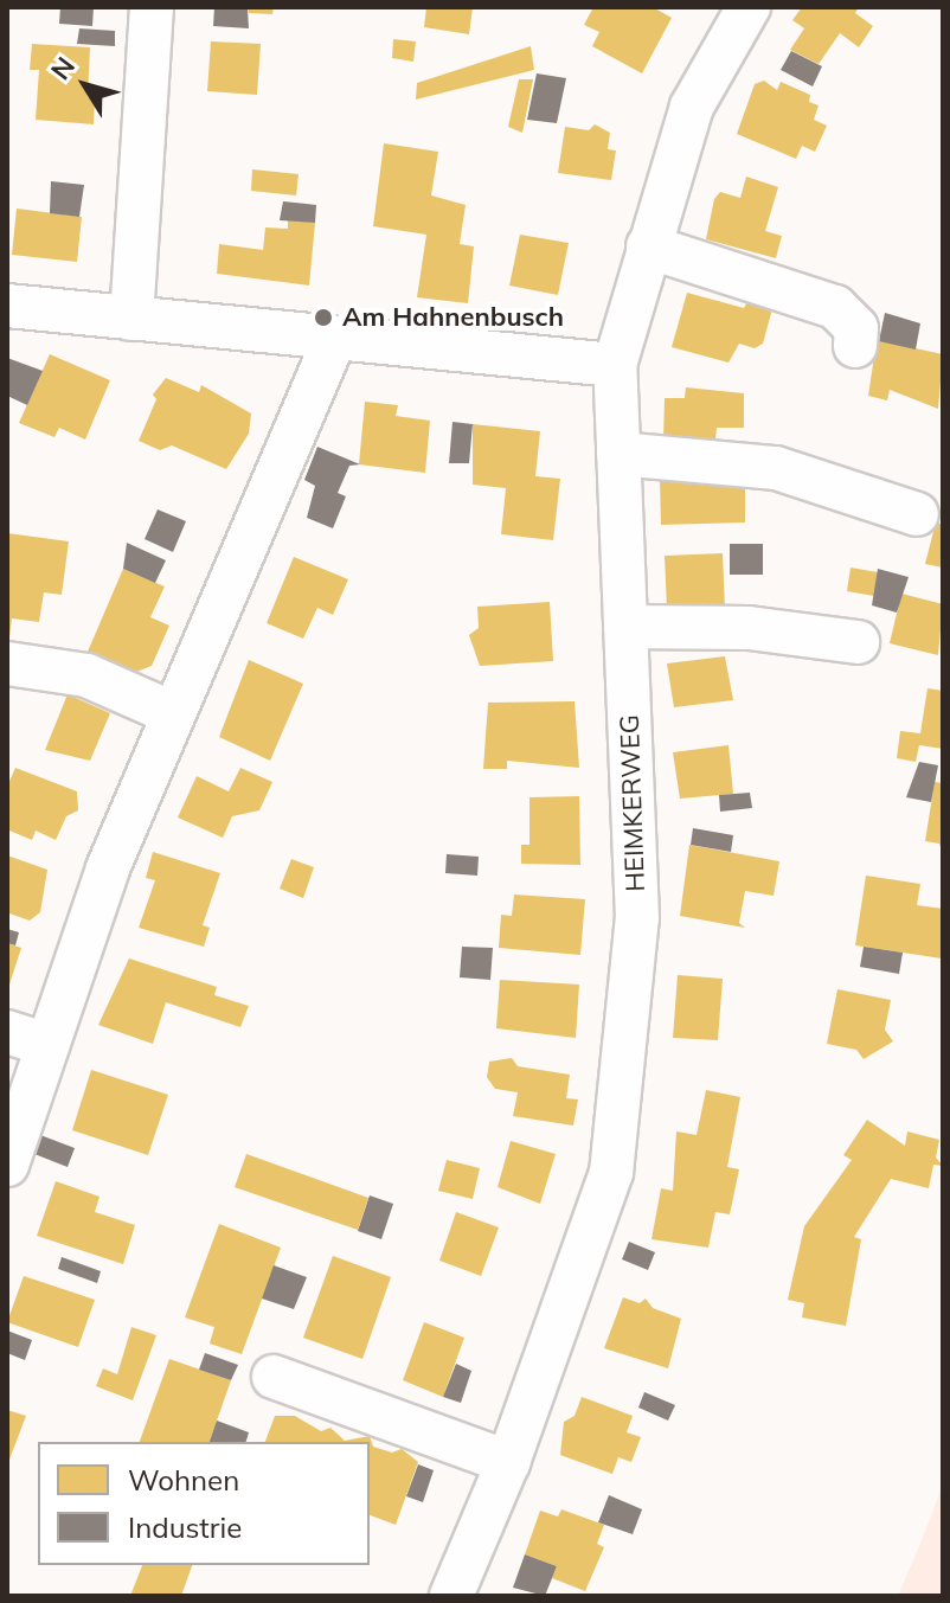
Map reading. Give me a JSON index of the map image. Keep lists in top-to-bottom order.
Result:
{
  "streets": {
    "street": ["HEIMKERWEG"]
  },
  "places": ["Am Hahnenbusch"],
  "legend": ["Wohnen", "Industrie"],
  "north": "top left"
}
